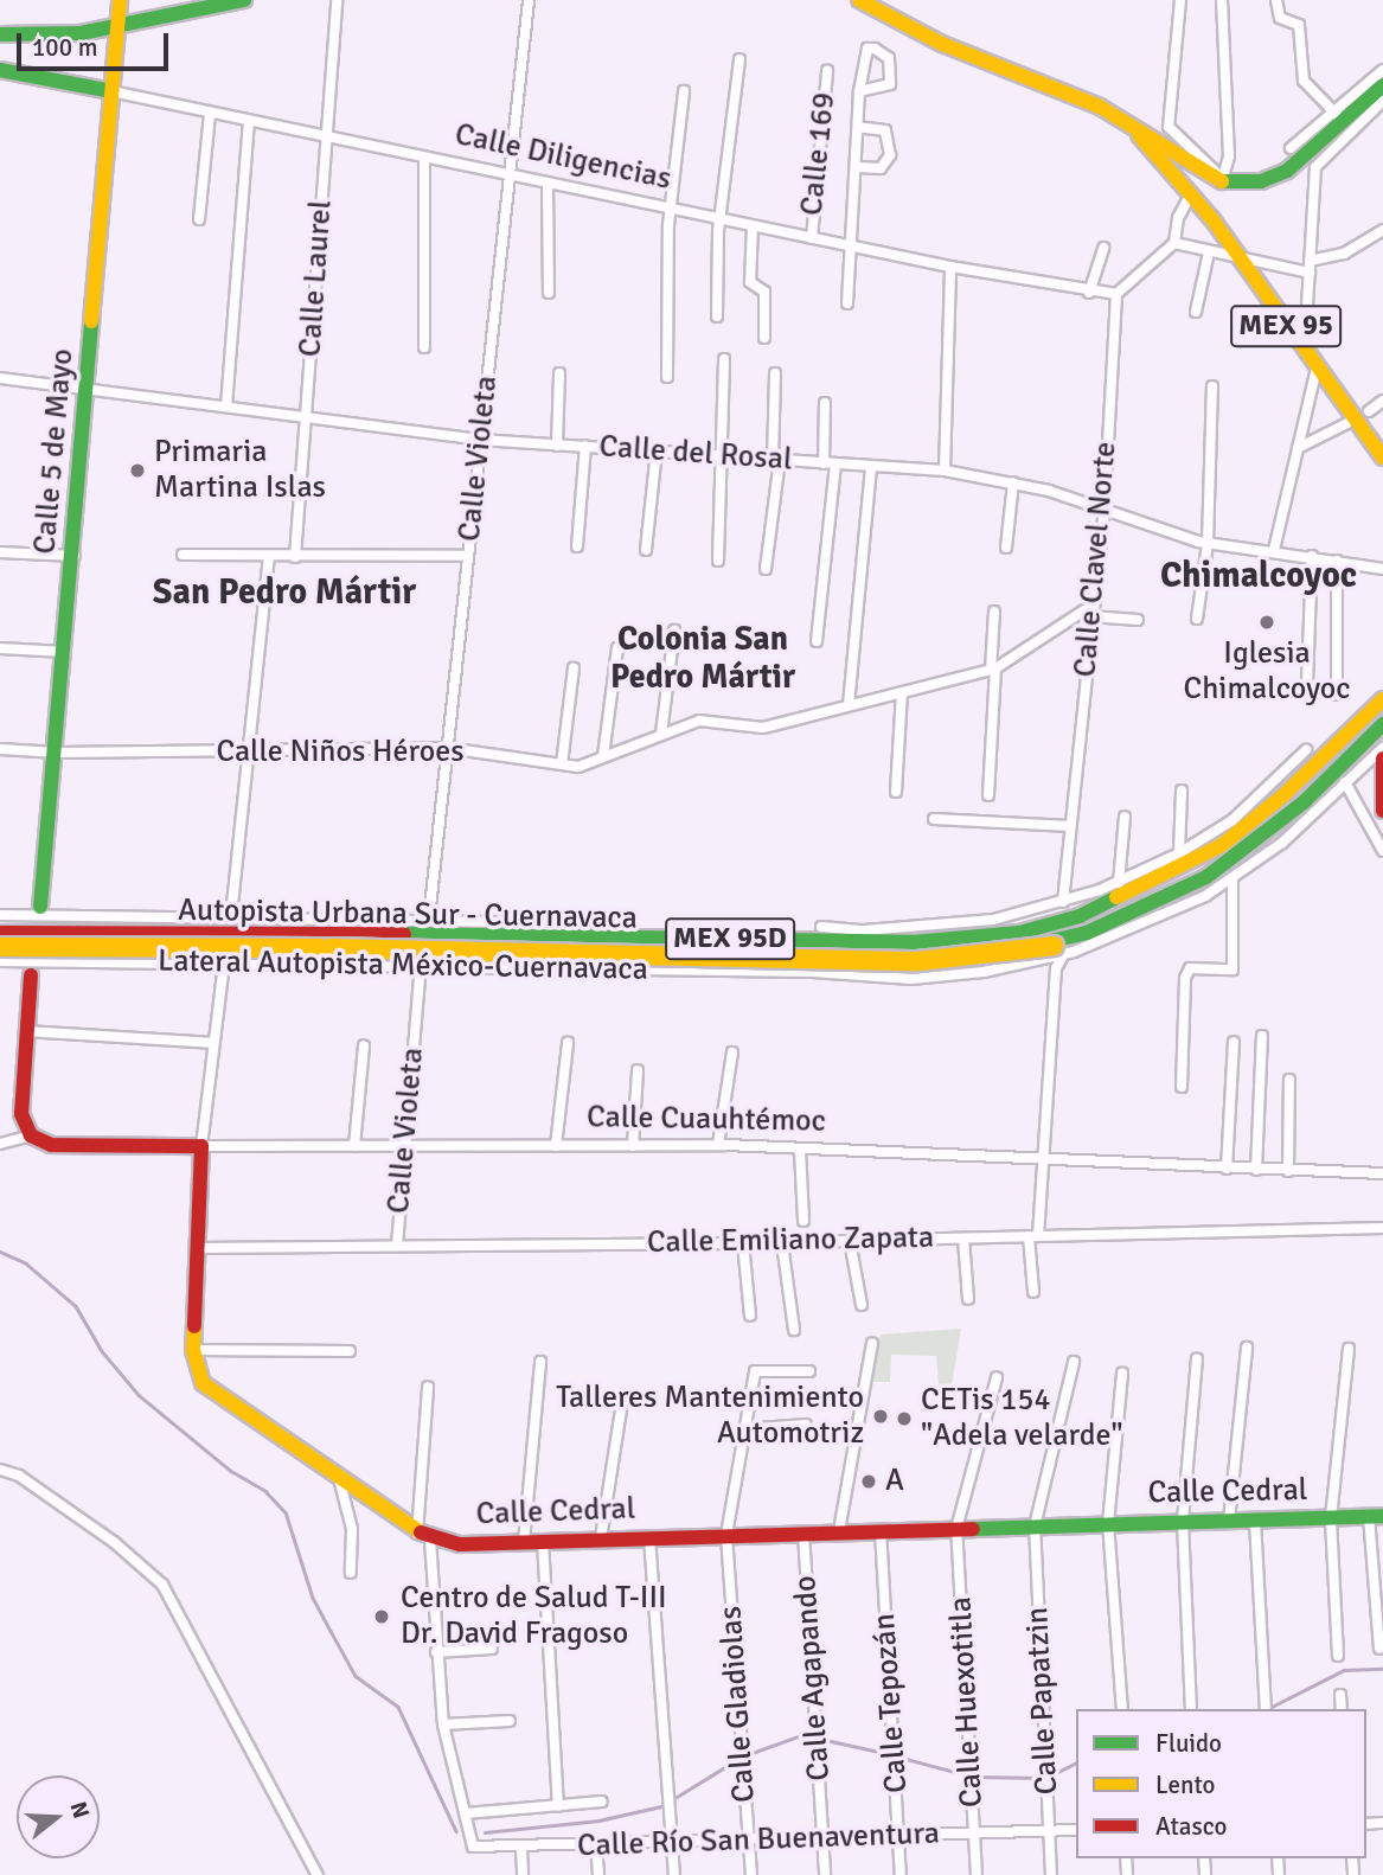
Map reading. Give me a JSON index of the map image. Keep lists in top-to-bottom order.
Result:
{
  "streets": {
    "main road": [
      "Calle Diligencias",
      "MEX 95",
      "Calle 5 de Mayo",
      "Autopista Urbana Sur - Cuernavaca",
      "MEX 95D",
      "Calle Cuauhtémoc",
      "Calle Cedral"
    ],
    "street": [
      "Calle 169",
      "Calle Laurel",
      "Calle del Rosal",
      "Calle Violeta",
      "Calle Clavel Norte",
      "Calle Niños Héroes",
      "Lateral Autopista México-Cuernavaca",
      "Calle Emiliano Zapata",
      "Calle Agapando",
      "Calle Papatzin",
      "Calle Huexotitla",
      "Calle Tepozán",
      "Calle Gladiolas",
      "Calle Río San Buenaventura"
    ]
  },
  "crossings": [
    ["Calle 169", "Calle Diligencias"],
    ["Calle Diligencias", "Calle Laurel"],
    ["Calle Diligencias", "Calle 5 de Mayo"],
    ["Calle Diligencias", "Calle Violeta"],
    ["Calle Diligencias", "Calle Clavel Norte"],
    ["Calle Laurel", "Calle del Rosal"],
    ["Calle 5 de Mayo", "Calle del Rosal"],
    ["Calle 5 de Mayo", "Calle Niños Héroes"],
    ["Calle del Rosal", "Calle Violeta"],
    ["Calle del Rosal", "Calle Clavel Norte"],
    ["Calle Violeta", "Calle Niños Héroes"],
    ["Calle Violeta", "Lateral Autopista México-Cuernavaca"],
    ["Calle Violeta", "Calle Cuauhtémoc"],
    ["Calle Violeta", "Calle Emiliano Zapata"],
    ["Calle Clavel Norte", "Calle Niños Héroes"],
    ["Autopista Urbana Sur - Cuernavaca", "MEX 95D"],
    ["MEX 95D", "Lateral Autopista México-Cuernavaca"],
    ["Calle Cedral", "Calle Agapando"],
    ["Calle Cedral", "Calle Papatzin"],
    ["Calle Cedral", "Calle Huexotitla"],
    ["Calle Cedral", "Calle Tepozán"],
    ["Calle Cedral", "Calle Gladiolas"],
    ["Calle Agapando", "Calle Río San Buenaventura"],
    ["Calle Papatzin", "Calle Río San Buenaventura"],
    ["Calle Huexotitla", "Calle Río San Buenaventura"],
    ["Calle Tepozán", "Calle Río San Buenaventura"],
    ["Calle Gladiolas", "Calle Río San Buenaventura"]
  ],
  "districts": ["Chimalcoyoc", "San Pedro Mártir", "Colonia San Pedro Mártir"],
  "places": [
    "Primaria Martina Islas",
    "Iglesia Chimalcoyoc",
    "Talleres Mantenimiento Automotriz",
    "CETis 154 \"Adela velarde\"",
    "A",
    "Centro de Salud T-III Dr. David Fragoso"
  ],
  "legend": ["Fluido", "Lento", "Atasco"],
  "scale_bar": "100 m",
  "north": "right"
}
